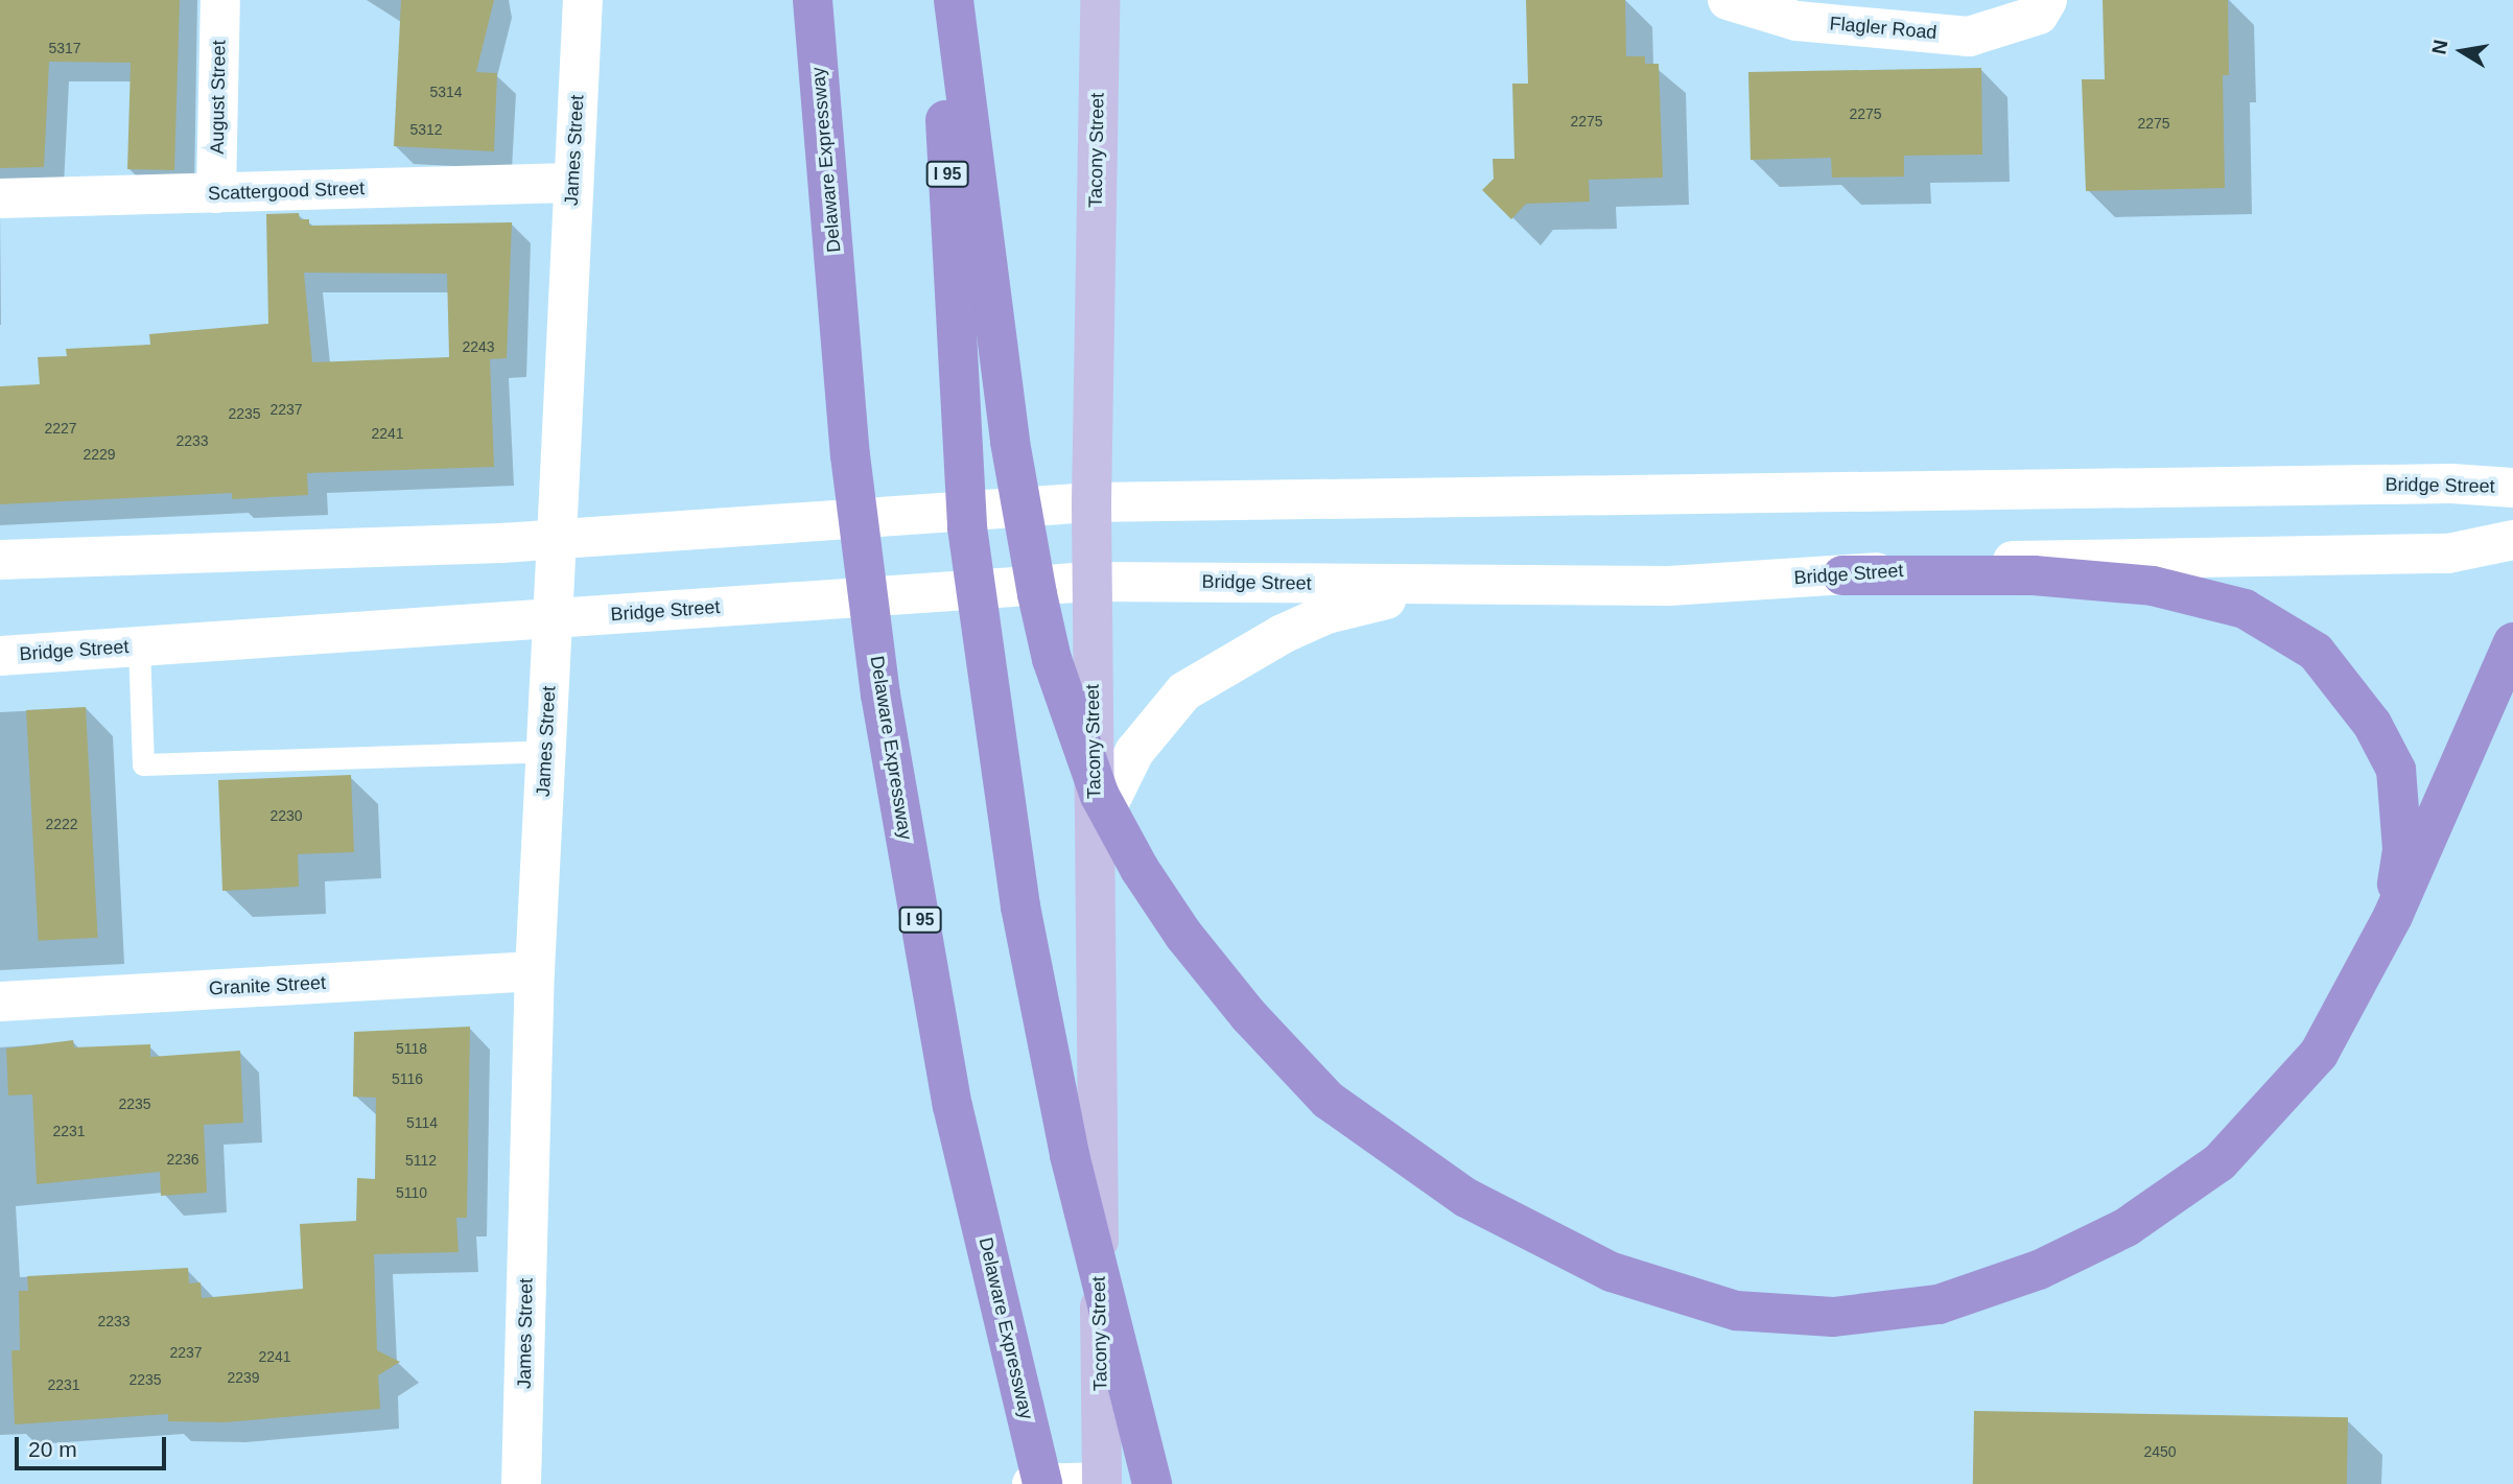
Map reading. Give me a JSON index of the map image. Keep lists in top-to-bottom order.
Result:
{
  "streets": {
    "highway": ["Delaware Expressway", "I 95"],
    "main road": [
      "Flagler Road",
      "August Street",
      "James Street",
      "Tacony Street",
      "Scattergood Street",
      "Bridge Street",
      "Granite Street"
    ]
  },
  "crossings": [
    ["August Street", "Scattergood Street"],
    ["James Street", "Scattergood Street"],
    ["James Street", "Bridge Street"],
    ["James Street", "Granite Street"],
    ["Tacony Street", "Bridge Street"]
  ],
  "house_numbers": [
    "5317",
    "5314",
    "2275",
    "2275",
    "2275",
    "5312",
    "2243",
    "2237",
    "2235",
    "2227",
    "2241",
    "2233",
    "2229",
    "2230",
    "2222",
    "5118",
    "5116",
    "2235",
    "5114",
    "2231",
    "2236",
    "5112",
    "5110",
    "2233",
    "2237",
    "2241",
    "2239",
    "2235",
    "2231",
    "2450"
  ],
  "scale_bar": "20 m",
  "north": "left"
}
